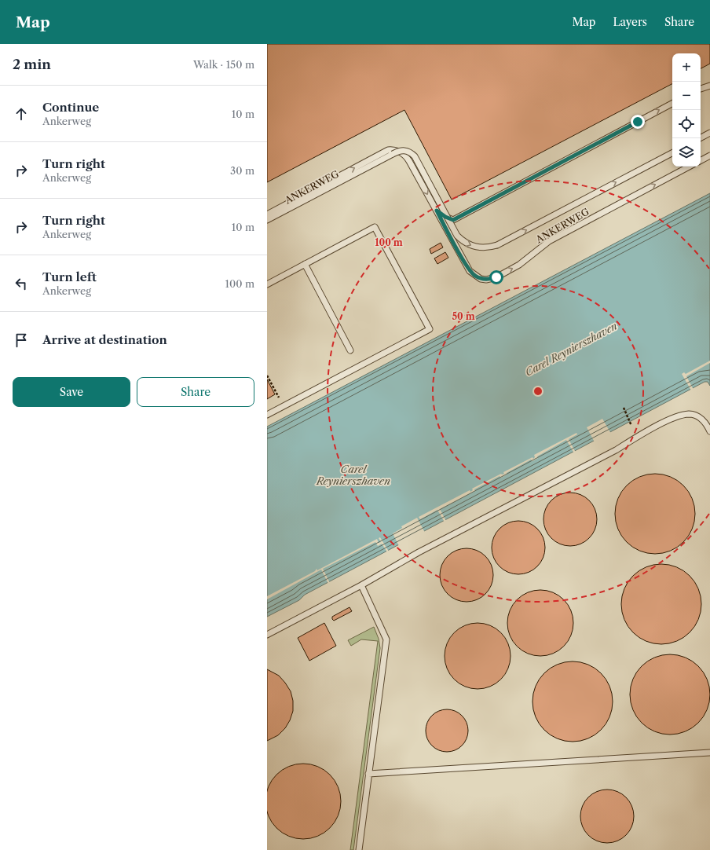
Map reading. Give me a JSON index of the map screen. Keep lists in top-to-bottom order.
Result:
{
  "streets": {
    "lane": ["ANKERWEG"]
  },
  "one_way": ["ANKERWEG"],
  "water": ["Carel Reynierszhaven"],
  "page": {
    "header": "Map",
    "nav": ["Map", "Layers", "Share"],
    "heading": ["2 min", "Walk · 150 m"],
    "map_buttons": ["+", "−"],
    "list": [
      ["Continue", "Ankerweg", "10 m"],
      ["Turn right", "Ankerweg", "30 m"],
      ["Turn right", "Ankerweg", "10 m"],
      ["Turn left", "Ankerweg", "100 m"],
      "Arrive at destination"
    ],
    "buttons": ["Save", "Share"]
  },
  "rings": ["100 m", "50 m"]
}
